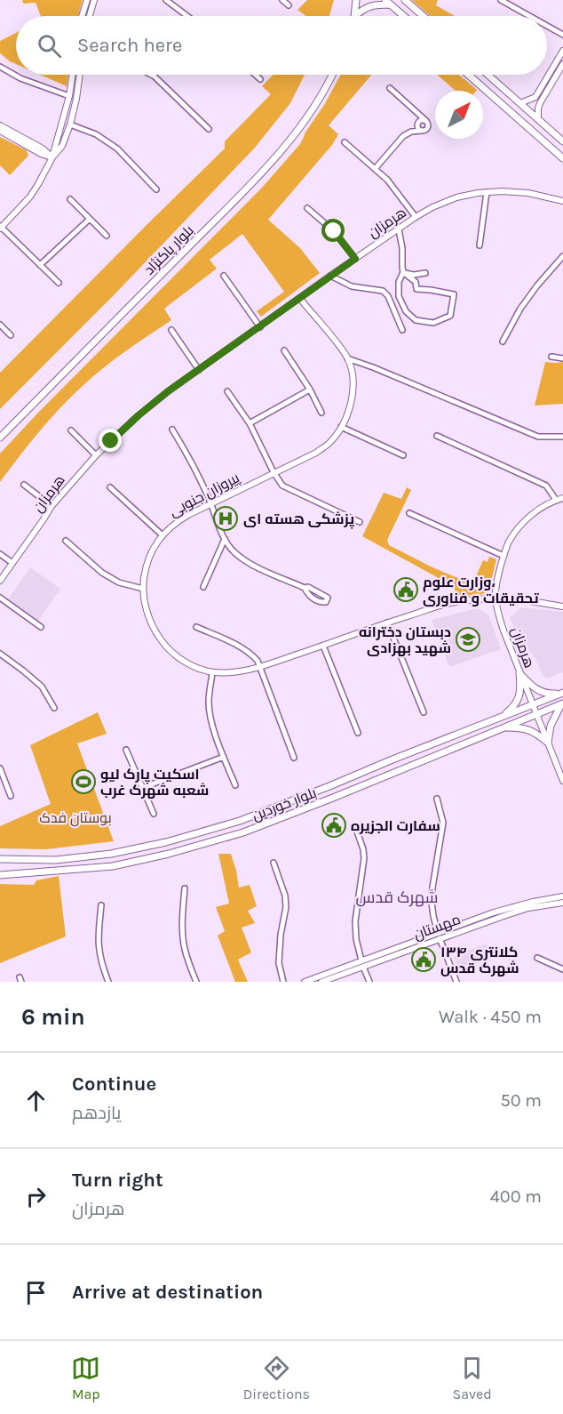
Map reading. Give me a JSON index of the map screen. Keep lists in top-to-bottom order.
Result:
{
  "streets": {
    "main road": ["بلوار پاکنژاد", "بلوار خوردین"],
    "street": ["هرمزان", "پیروزان جنوبی", "مهستان"]
  },
  "crossings": [
    ["هرمزان", "پیروزان جنوبی"],
    ["هرمزان", "بلوار خوردین"]
  ],
  "districts": ["شهرک قدس"],
  "parks": ["بوستان فدک"],
  "places": {
    "hospital": ["پزشکی هسته ای"],
    "public building": ["وزارت علوم، تحقیقات و فناوری", "سفارت الجزیره", "کلانتری ۱۳۴ شهرک قدس"],
    "school or university": ["دبستان دخترانه شهید بهزادی"],
    "sports": ["اسکیت پارک لیو شعبه شهرک غرب"]
  },
  "north": "top right",
  "page": {
    "search": "Search here",
    "heading": ["6 min", "Walk · 450 m"],
    "list": [
      ["Continue", "یازدهم", "50 m"],
      ["Turn right", "هرمزان", "400 m"],
      "Arrive at destination"
    ],
    "nav": ["Map", "Directions", "Saved"]
  }
}
